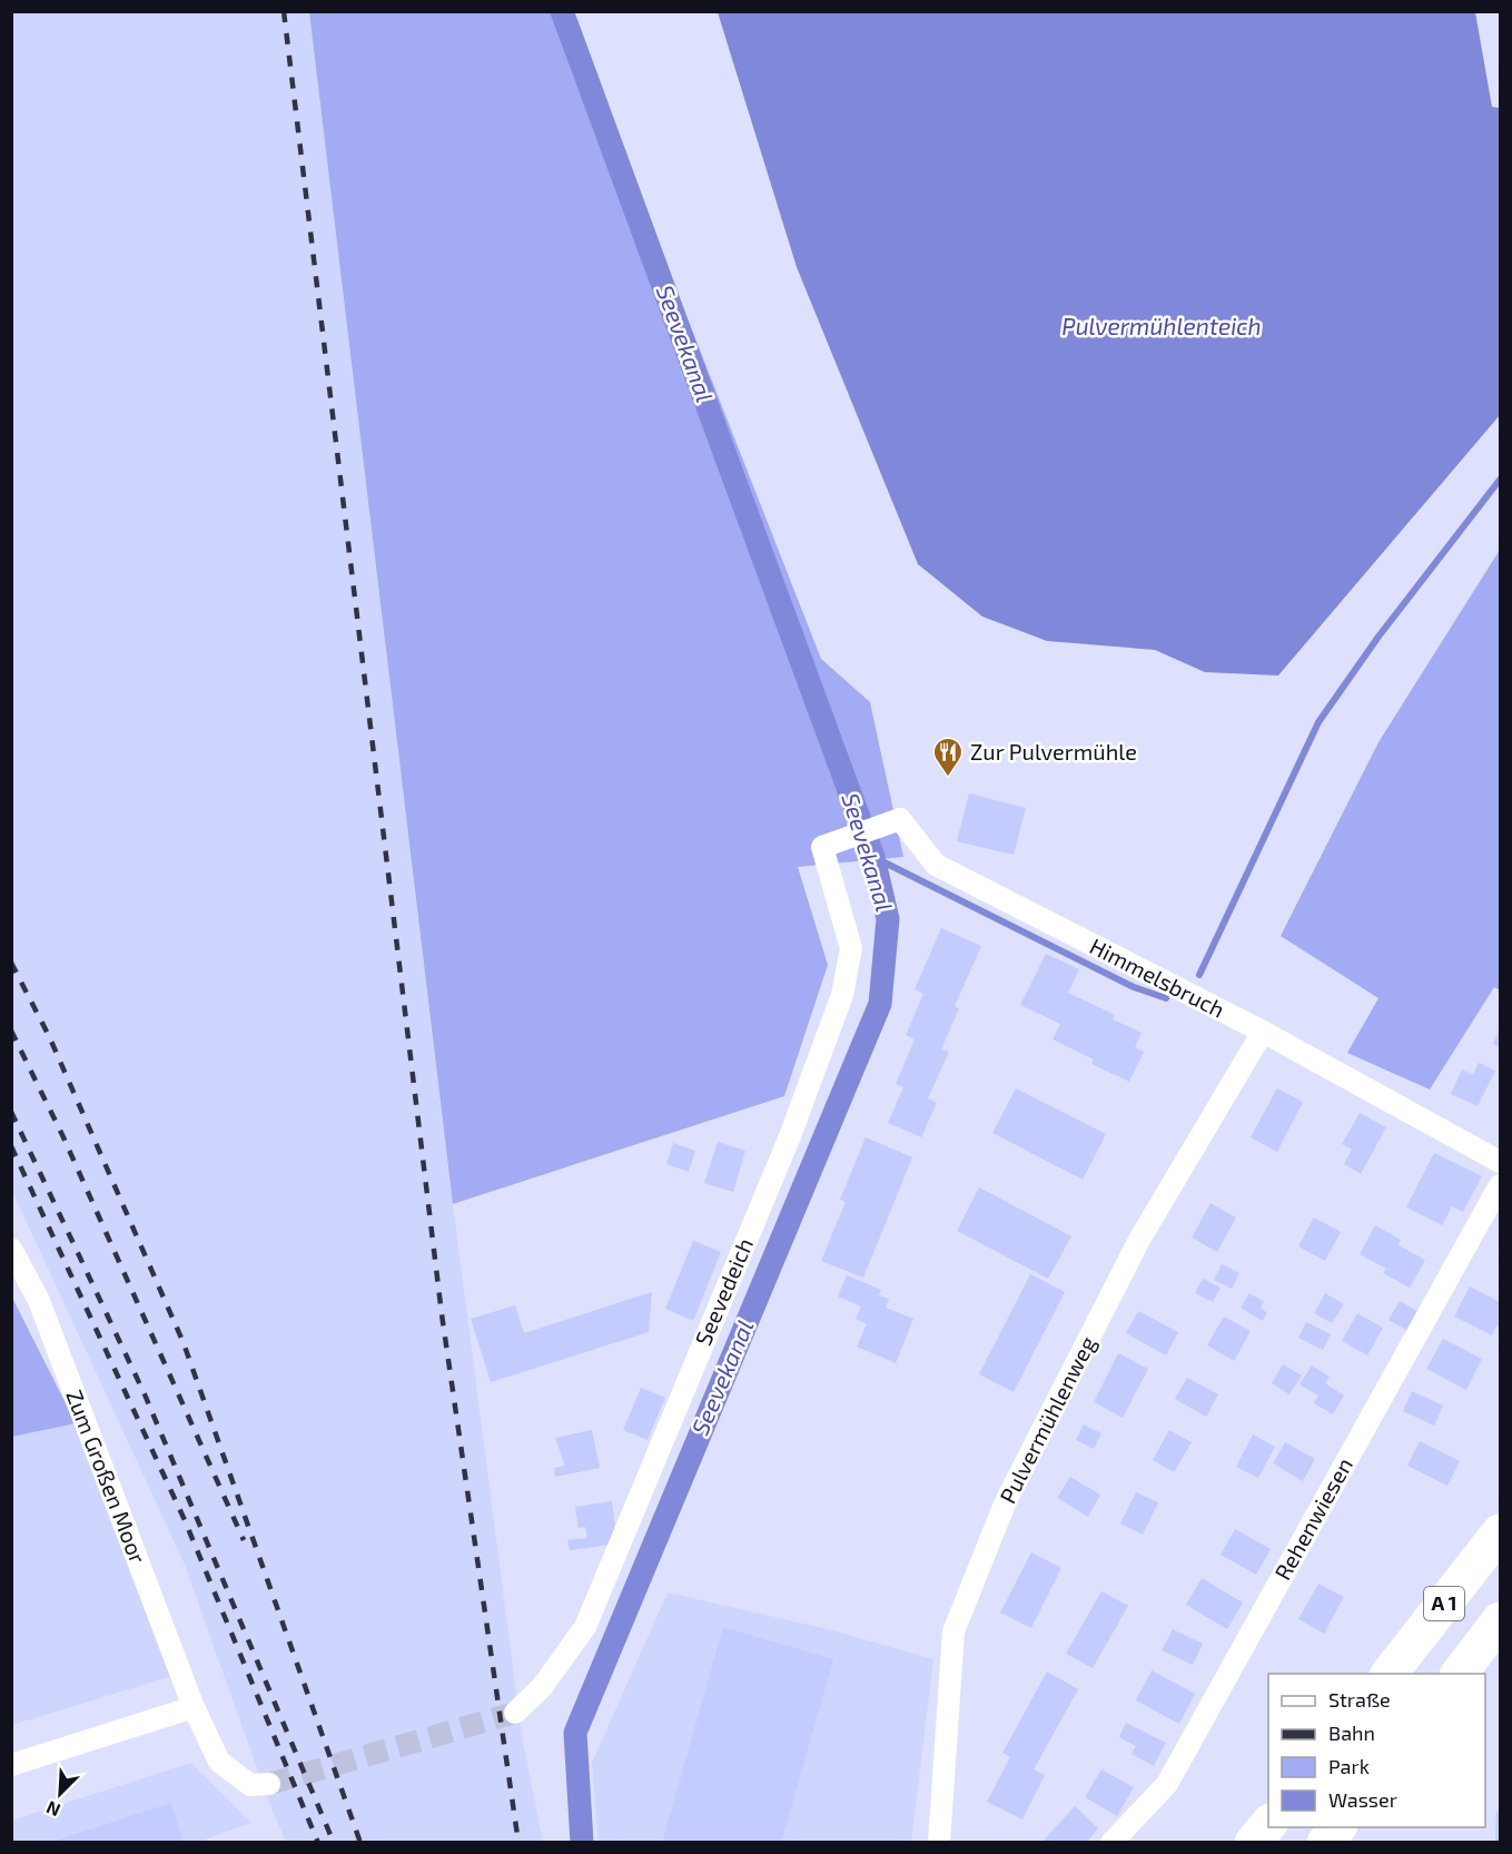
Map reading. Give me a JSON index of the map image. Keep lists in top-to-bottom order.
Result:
{
  "streets": {
    "highway": ["A 1"],
    "street": [
      "Himmelsbruch",
      "Seevedeich",
      "Pulvermühlenweg",
      "Zum Großen Moor",
      "Rehenwiesen"
    ]
  },
  "crossings": [
    ["Himmelsbruch", "Seevedeich"],
    ["Himmelsbruch", "Pulvermühlenweg"]
  ],
  "water": ["Pulvermühlenteich", "Seevekanal"],
  "places": {
    "restaurant": ["Zur Pulvermühle"]
  },
  "legend": [
    "Straße",
    "Bahn",
    "Park",
    "Wasser"
  ],
  "north": "bottom left"
}
